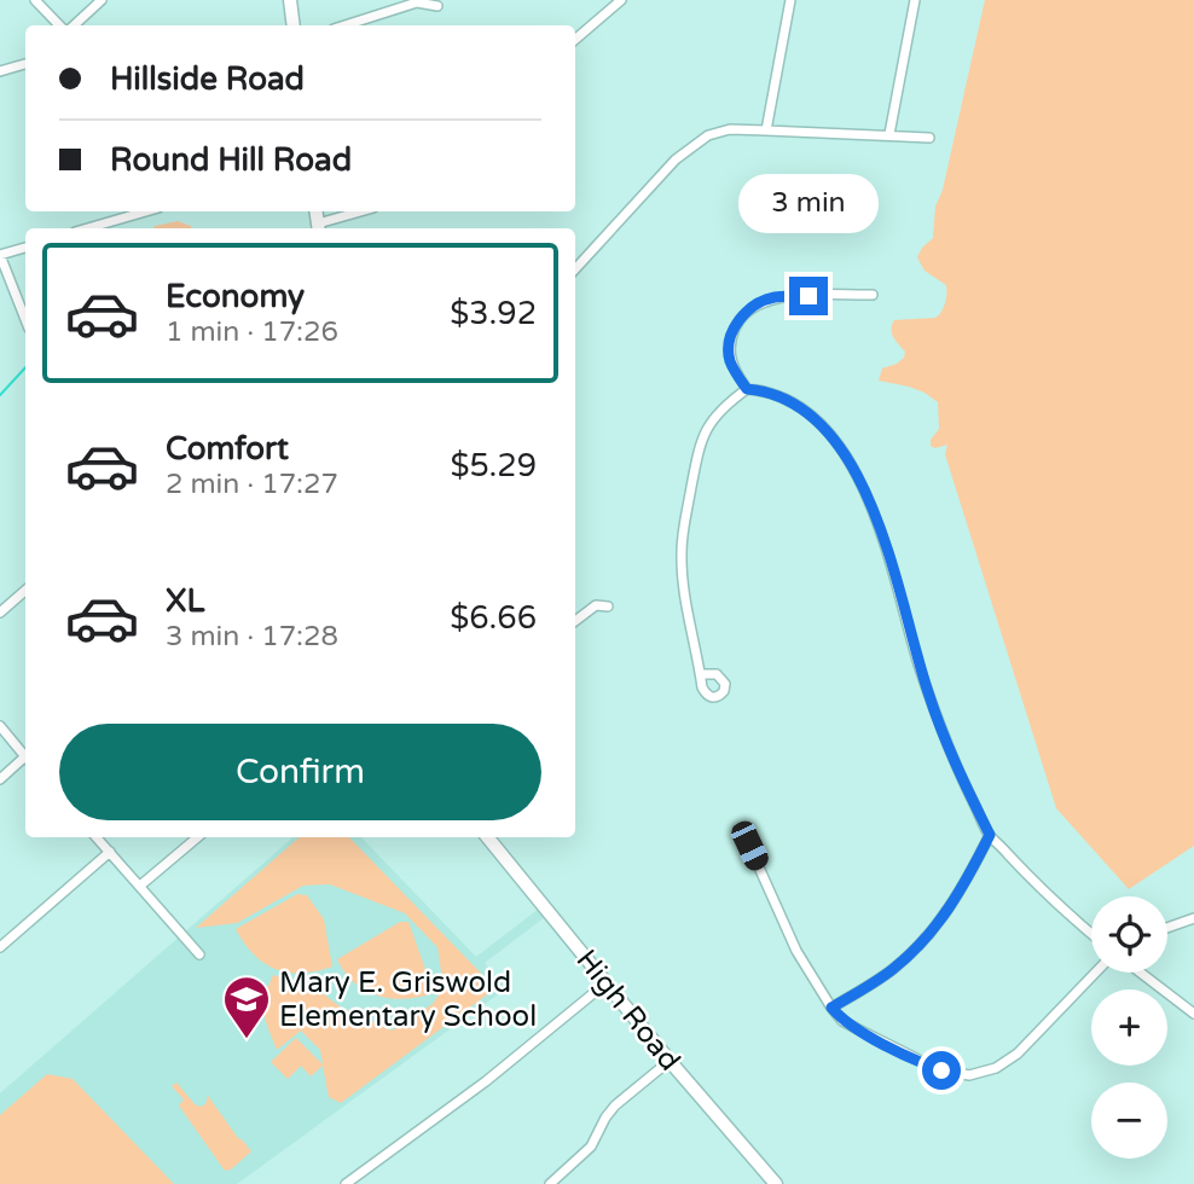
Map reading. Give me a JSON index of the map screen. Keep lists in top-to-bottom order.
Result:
{
  "streets": {
    "main road": ["High Road"]
  },
  "places": {
    "school or university": ["Mary E. Griswold Elementary School"]
  },
  "page": {
    "banner": ["Hillside Road", "Round Hill Road"],
    "bubble": "3 min",
    "list": [
      {
        "name": "Economy",
        "note": "1 min · 17:26",
        "value": "$3.92"
      },
      {
        "name": "Comfort",
        "note": "2 min · 17:27",
        "value": "$5.29"
      },
      {
        "name": "XL",
        "note": "3 min · 17:28",
        "value": "$6.66"
      }
    ],
    "buttons": "Confirm",
    "map_buttons": ["+", "−"]
  }
}
